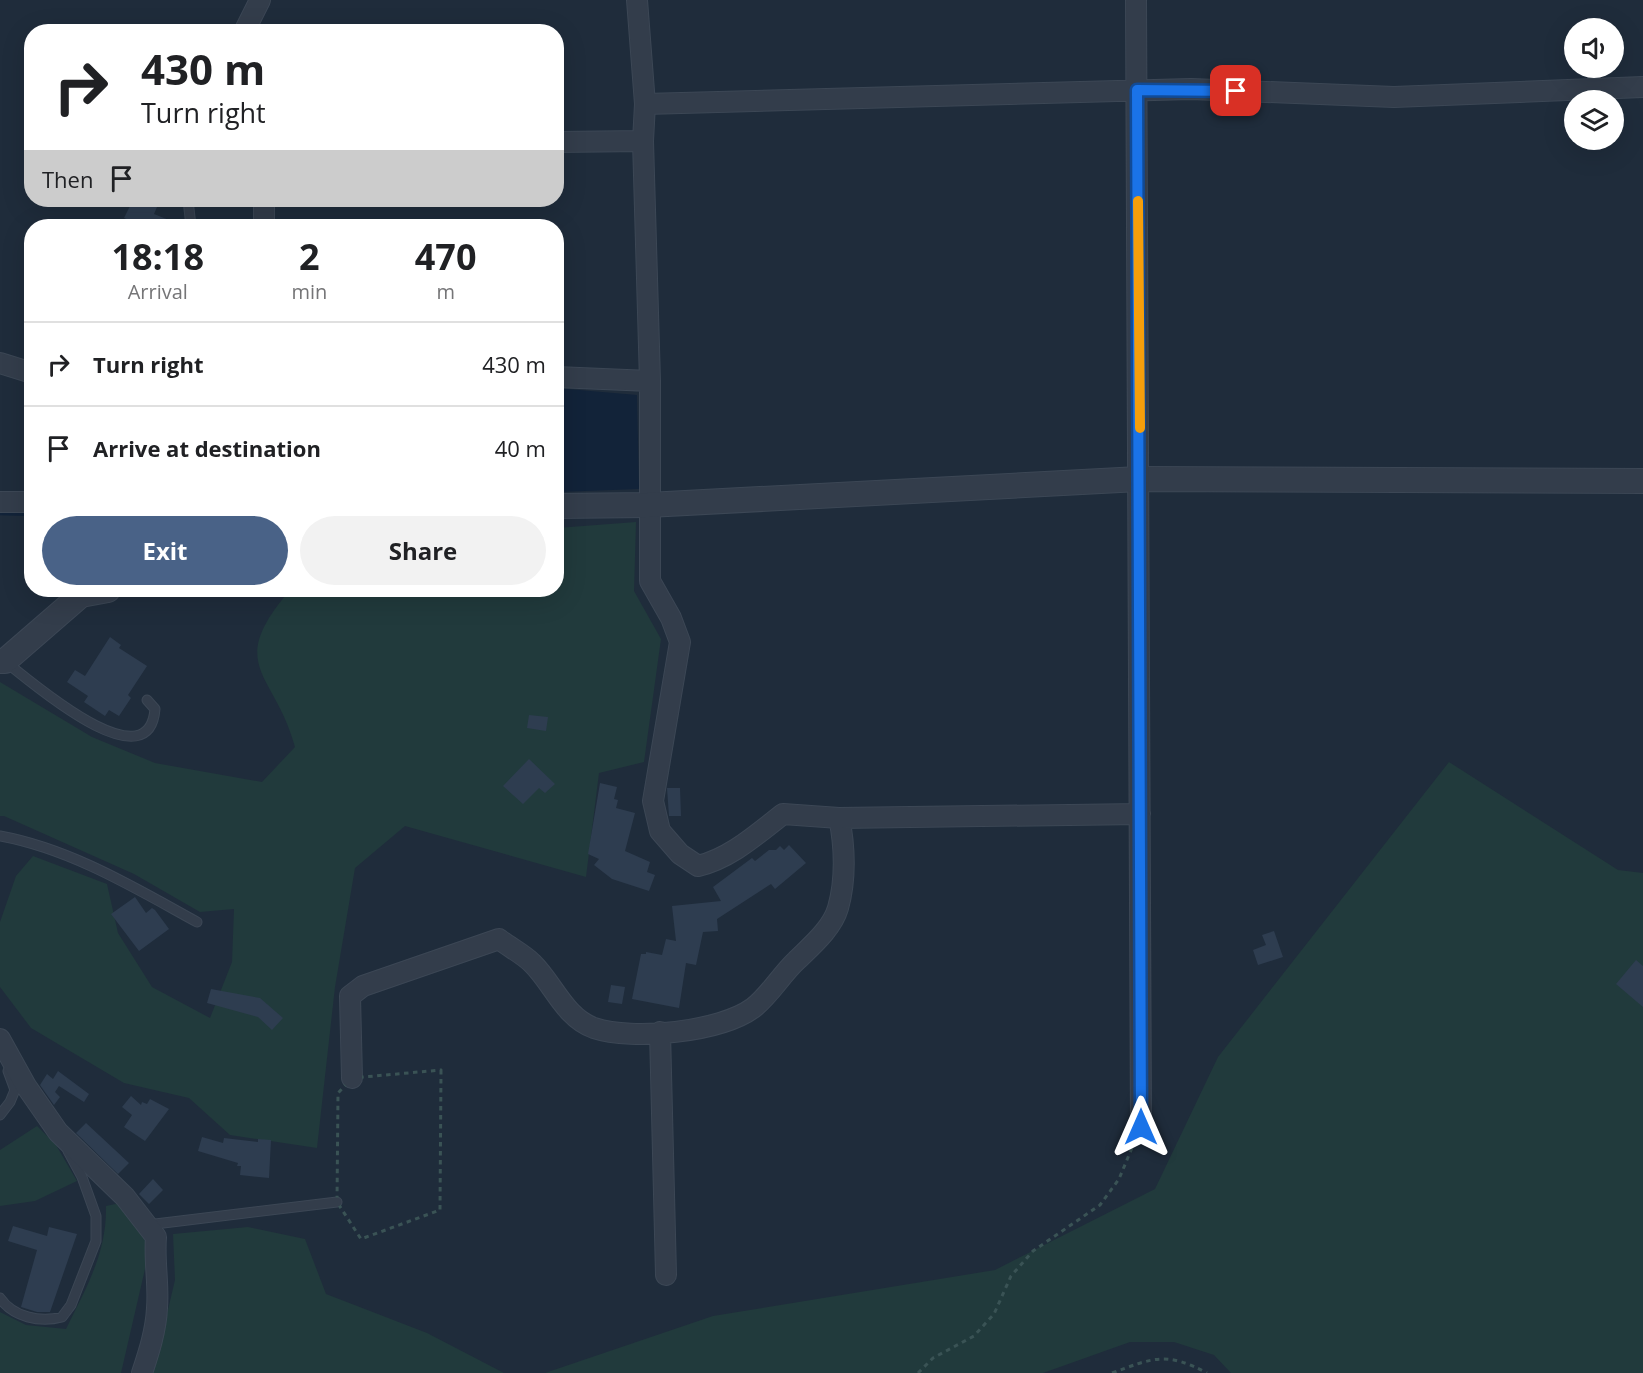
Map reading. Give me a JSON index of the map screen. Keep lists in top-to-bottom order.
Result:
{
  "page": {
    "turn": ["430 m", "Turn right"],
    "then": "Then",
    "eta": [
      "18:18",
      "Arrival",
      "2",
      "min",
      "470",
      "m"
    ],
    "list": [
      {
        "name": "Turn right",
        "value": "430 m"
      },
      {
        "name": "Arrive at destination",
        "value": "40 m"
      }
    ],
    "buttons": ["Exit", "Share"]
  }
}
